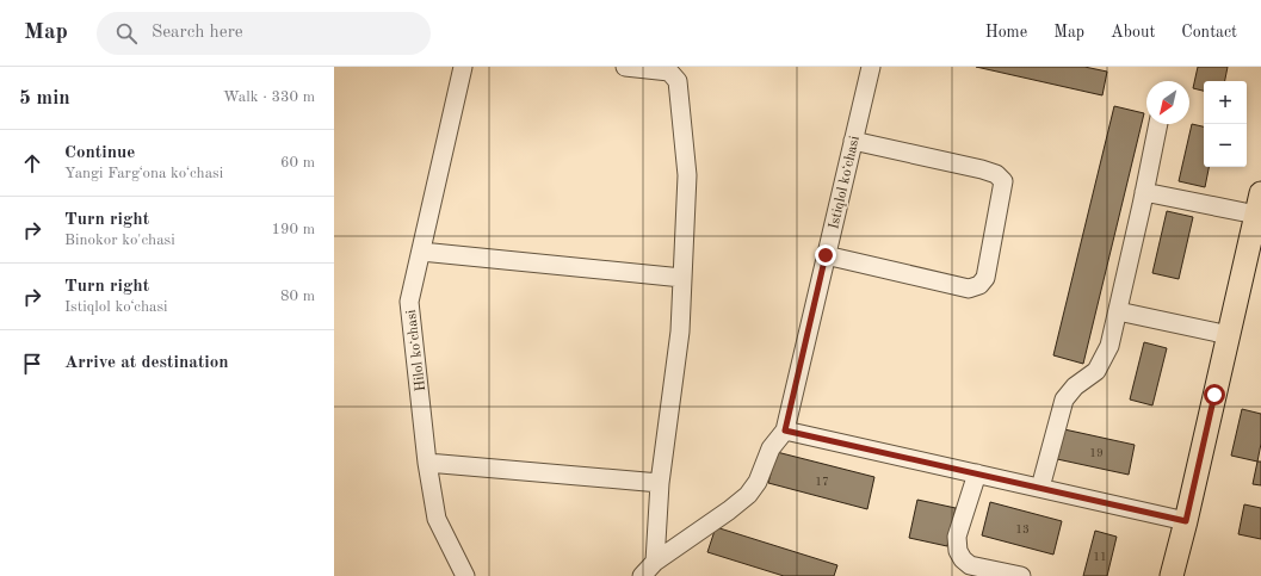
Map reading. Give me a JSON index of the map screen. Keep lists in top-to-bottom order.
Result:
{
  "streets": {
    "street": ["Istiqlol koʻchasi", "Hilol koʻchasi"]
  },
  "house_numbers": [
    "19",
    "17",
    "13",
    "11"
  ],
  "north": "bottom left",
  "page": {
    "header": "Map",
    "search": "Search here",
    "nav": [
      "Home",
      "Map",
      "About",
      "Contact"
    ],
    "heading": ["5 min", "Walk · 330 m"],
    "map_buttons": ["+", "−"],
    "list": [
      ["Continue", "Yangi Fargʻona koʻchasi", "60 m"],
      ["Turn right", "Binokor ko'chasi", "190 m"],
      ["Turn right", "Istiqlol koʻchasi", "80 m"],
      "Arrive at destination"
    ]
  }
}
